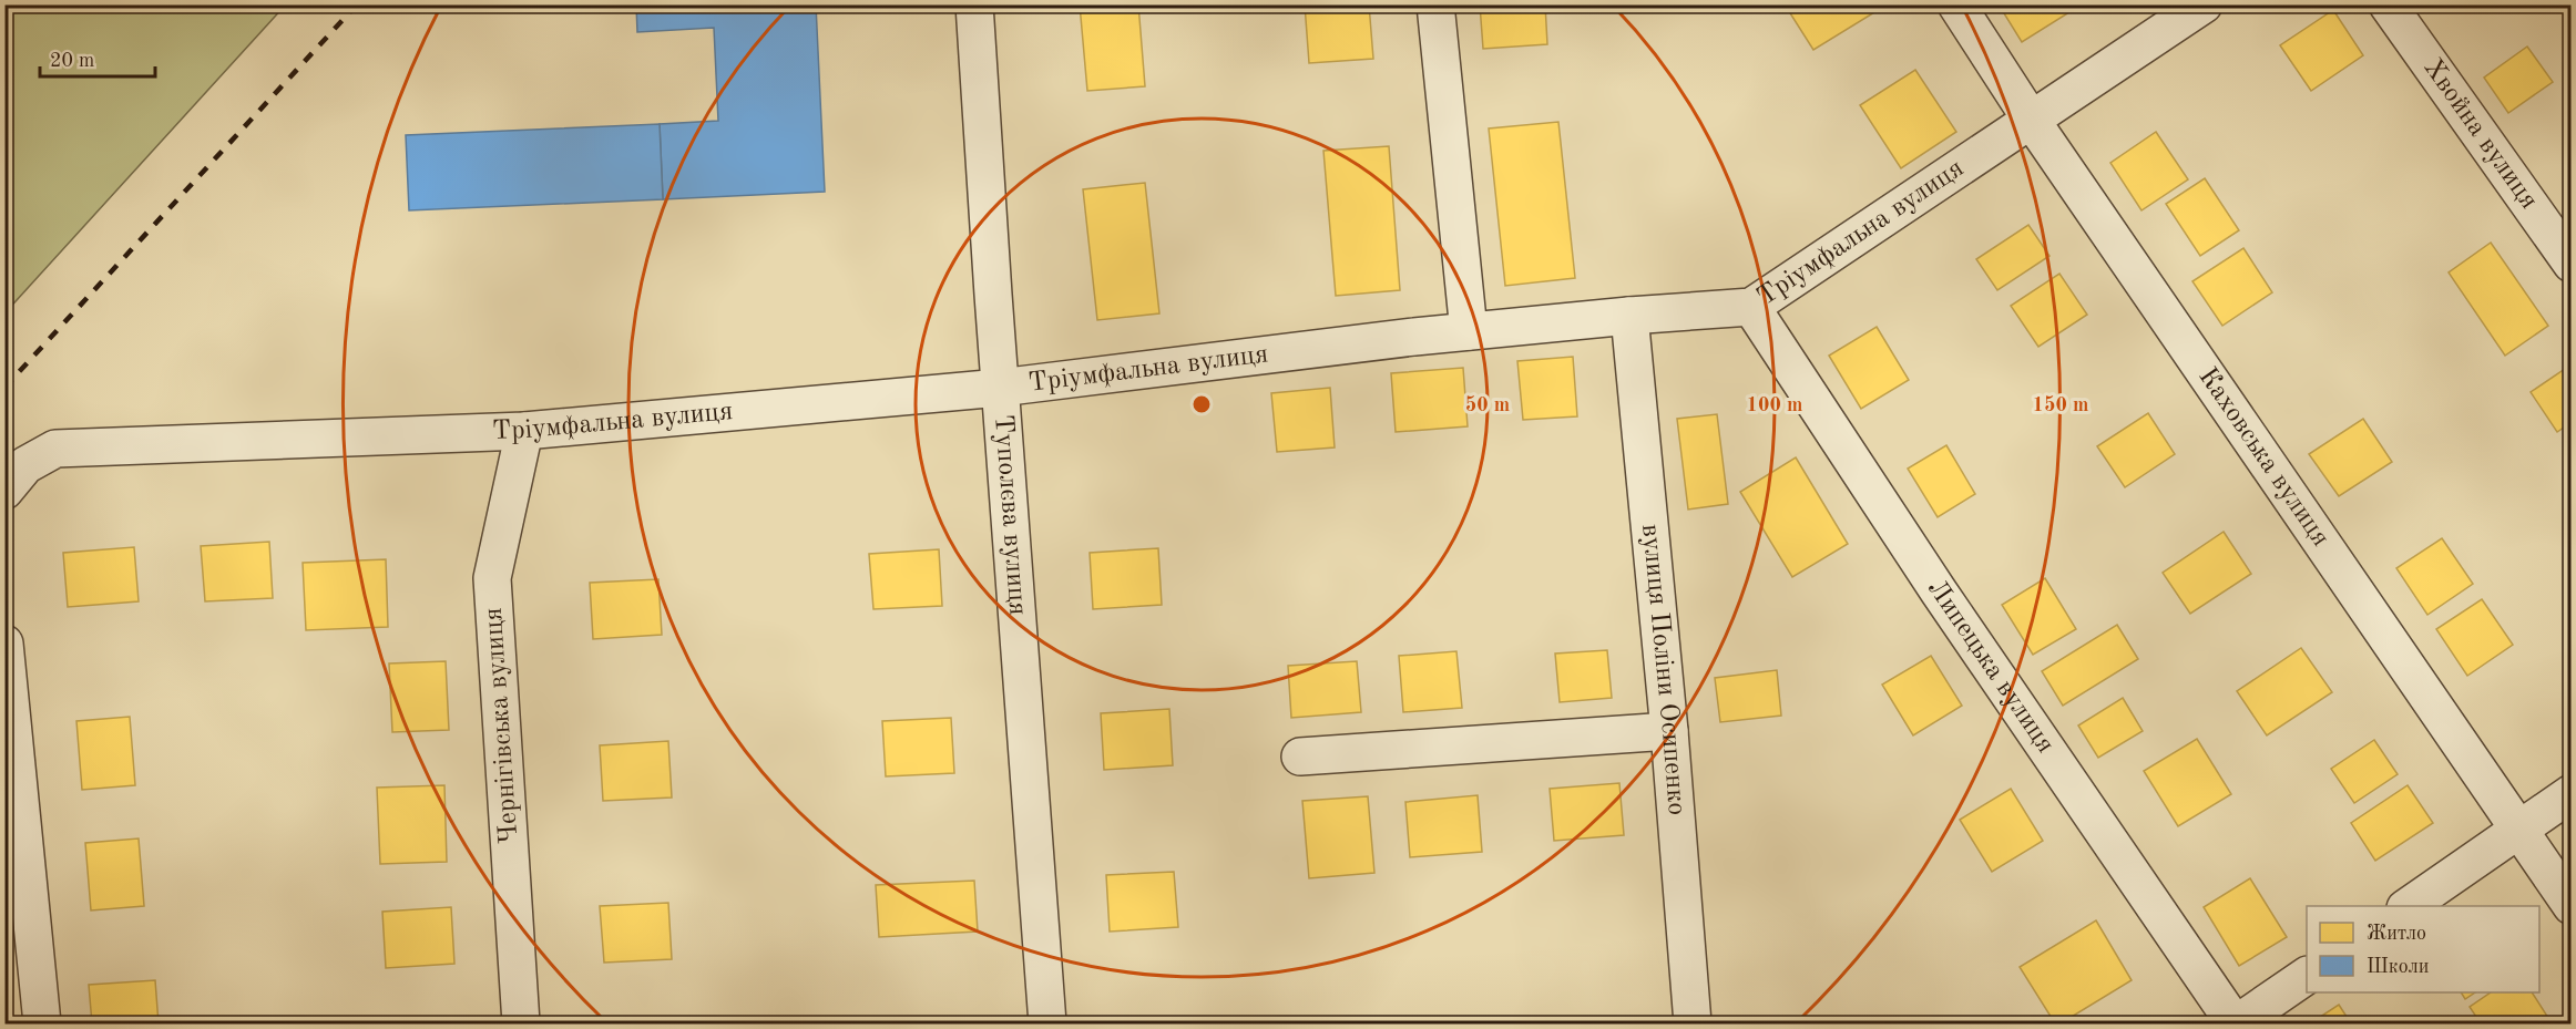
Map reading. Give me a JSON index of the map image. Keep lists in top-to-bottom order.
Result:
{
  "streets": {
    "street": [
      "Хвойна вулиця",
      "Тріумфальна вулиця",
      "Каховська вулиця",
      "Туполєва вулиця",
      "Липецька вулиця",
      "вулиця Поліни Осипенко",
      "Чернігівська вулиця"
    ]
  },
  "crossings": [
    ["Тріумфальна вулиця", "Каховська вулиця"],
    ["Тріумфальна вулиця", "Туполєва вулиця"],
    ["Тріумфальна вулиця", "Липецька вулиця"],
    ["Тріумфальна вулиця", "вулиця Поліни Осипенко"],
    ["Тріумфальна вулиця", "Чернігівська вулиця"]
  ],
  "legend": ["Житло", "Школи"],
  "scale_bar": "20 m",
  "rings": ["50 m", "100 m", "150 m"]
}
